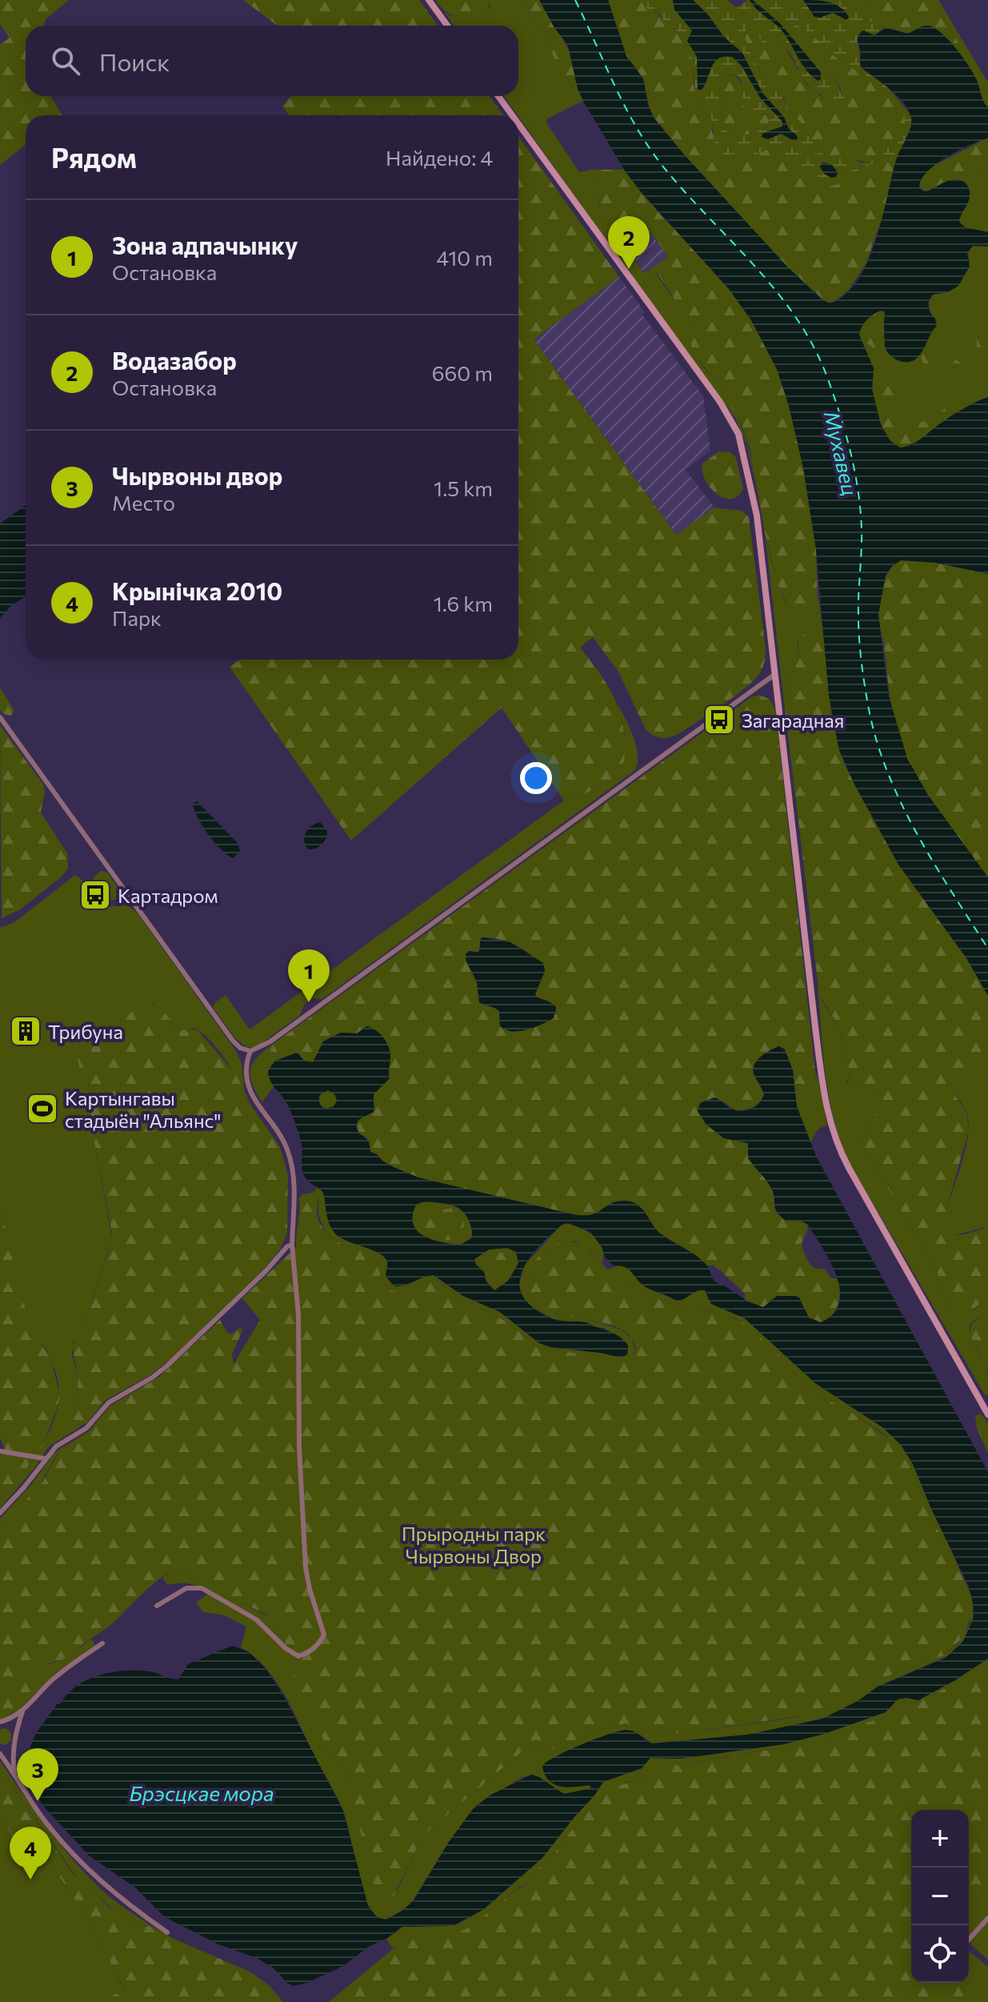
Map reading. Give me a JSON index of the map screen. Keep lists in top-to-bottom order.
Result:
{
  "water": ["Мухавец", "Брэсцкае мора"],
  "parks": ["Прыродны парк Чырвоны Двор"],
  "places": {
    "bus stop": ["Загарадная", "Картадром"],
    "building": ["Трибуна"],
    "sports": ["Картынгавы стадыён \"Альянс\""]
  },
  "page": {
    "search": "Поиск",
    "heading": ["Рядом", "Найдено: 4"],
    "list": [
      {
        "mark": "1",
        "name": "Зона адпачынку",
        "note": "Остановка",
        "value": "410 m"
      },
      {
        "mark": "2",
        "name": "Водазабор",
        "note": "Остановка",
        "value": "660 m"
      },
      {
        "mark": "3",
        "name": "Чырвоны двор",
        "note": "Место",
        "value": "1.5 km"
      },
      {
        "mark": "4",
        "name": "Крынічка 2010",
        "note": "Парк",
        "value": "1.6 km"
      }
    ],
    "pins": [
      "2",
      "1",
      "3",
      "4"
    ],
    "map_buttons": ["+", "−"]
  }
}
